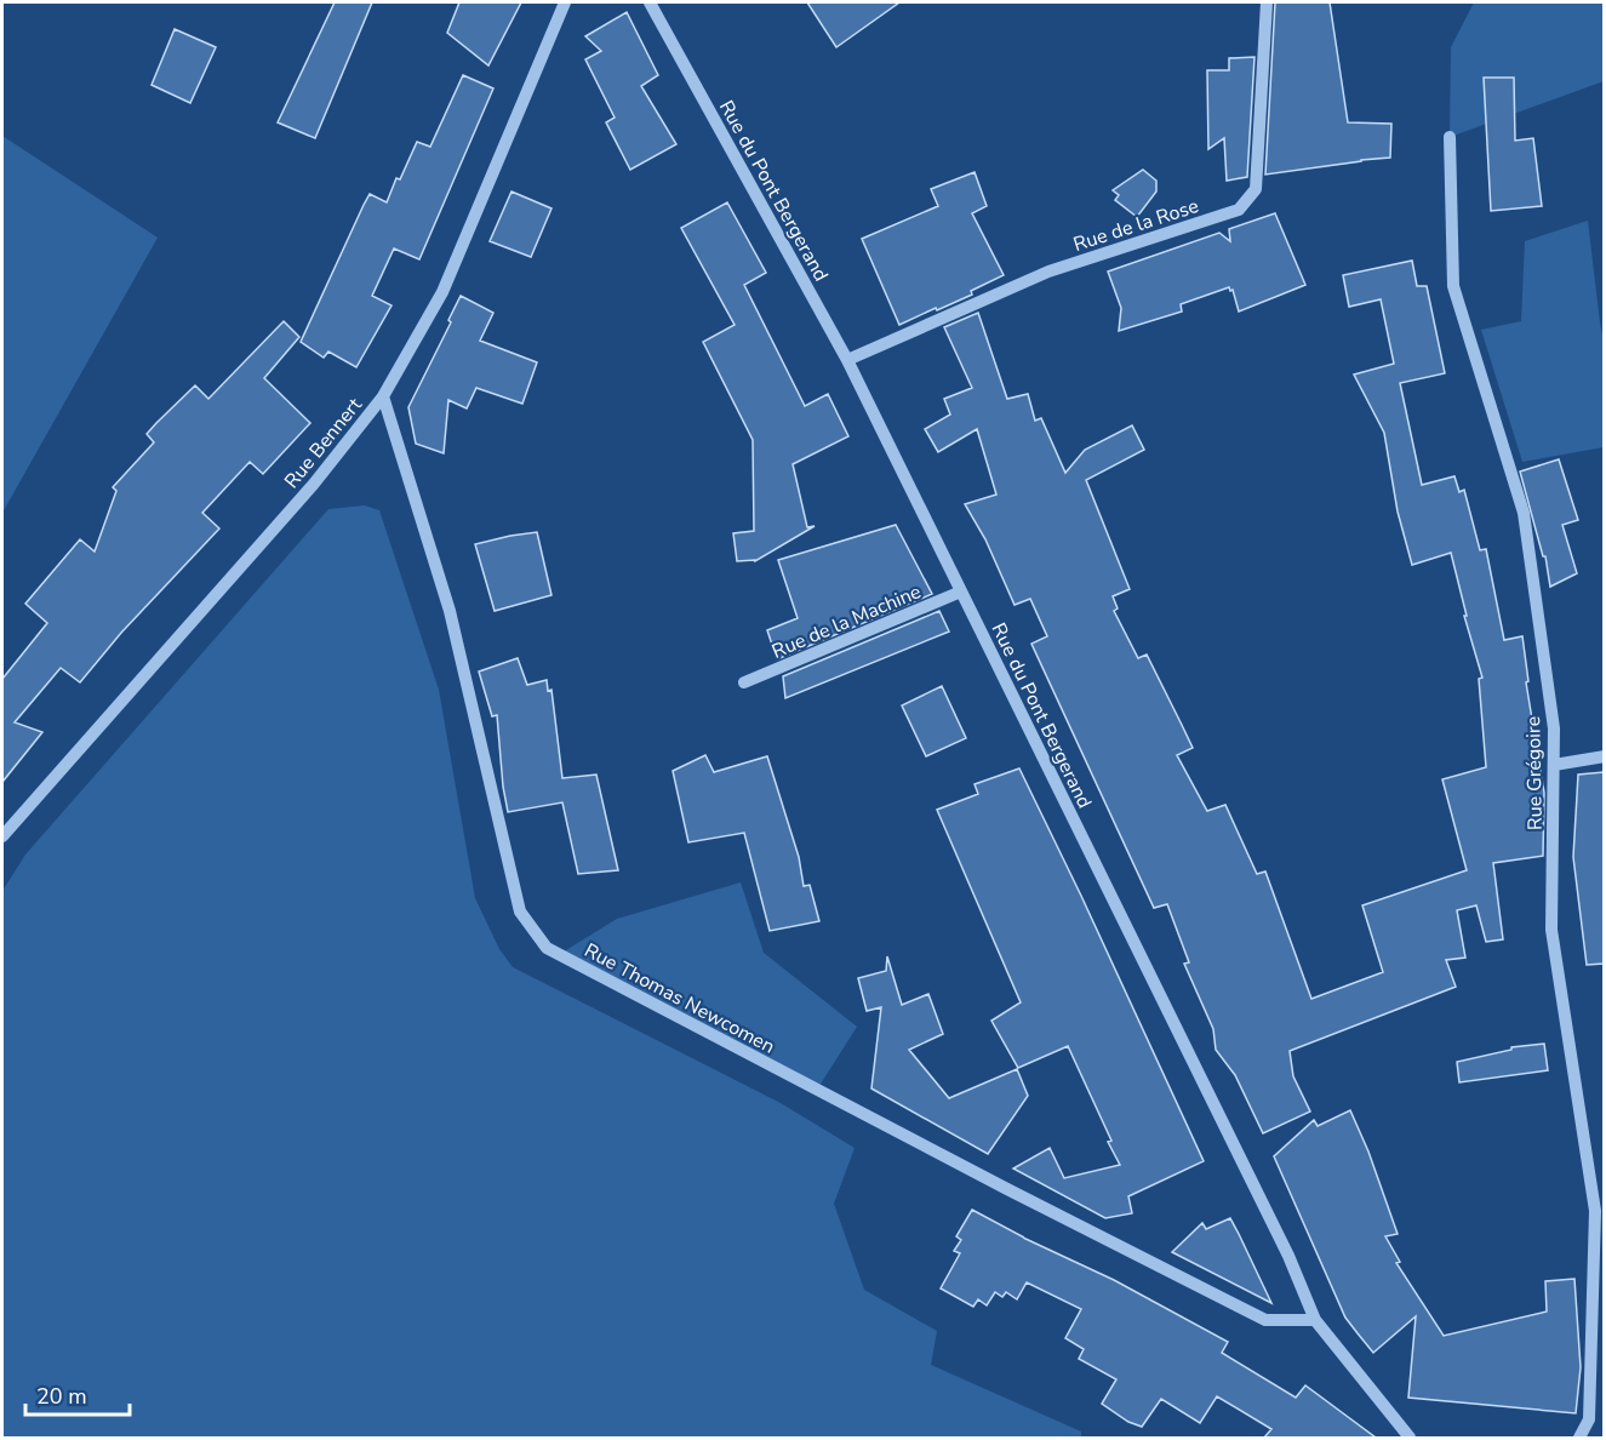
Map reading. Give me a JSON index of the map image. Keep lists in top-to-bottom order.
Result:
{
  "streets": {
    "street": [
      "Rue du Pont Bergerand",
      "Rue de la Rose",
      "Rue Bennert",
      "Rue de la Machine",
      "Rue Grégoire",
      "Rue Thomas Newcomen"
    ]
  },
  "crossings": [
    ["Rue du Pont Bergerand", "Rue de la Rose"],
    ["Rue du Pont Bergerand", "Rue de la Machine"],
    ["Rue du Pont Bergerand", "Rue Thomas Newcomen"],
    ["Rue Bennert", "Rue Thomas Newcomen"]
  ],
  "scale_bar": "20 m"
}
